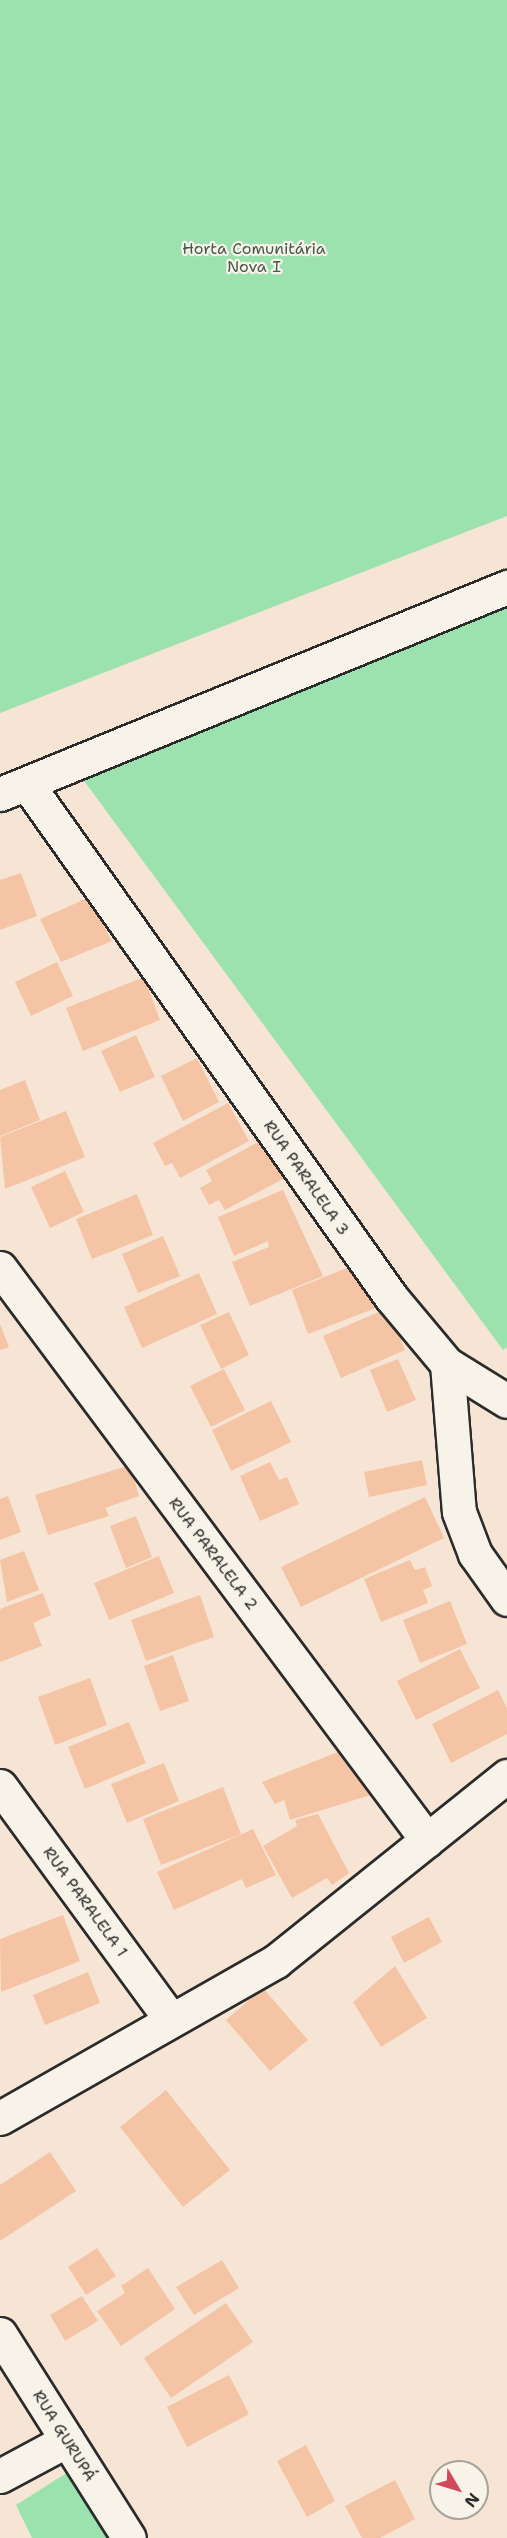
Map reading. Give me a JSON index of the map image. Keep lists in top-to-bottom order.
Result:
{
  "streets": {
    "street": [
      "RUA PARALELA 3",
      "RUA PARALELA 2",
      "RUA PARALELA 1",
      "RUA GURUPÁ"
    ]
  },
  "parks": ["Horta Comunitária Nova I"],
  "north": "bottom right"
}
